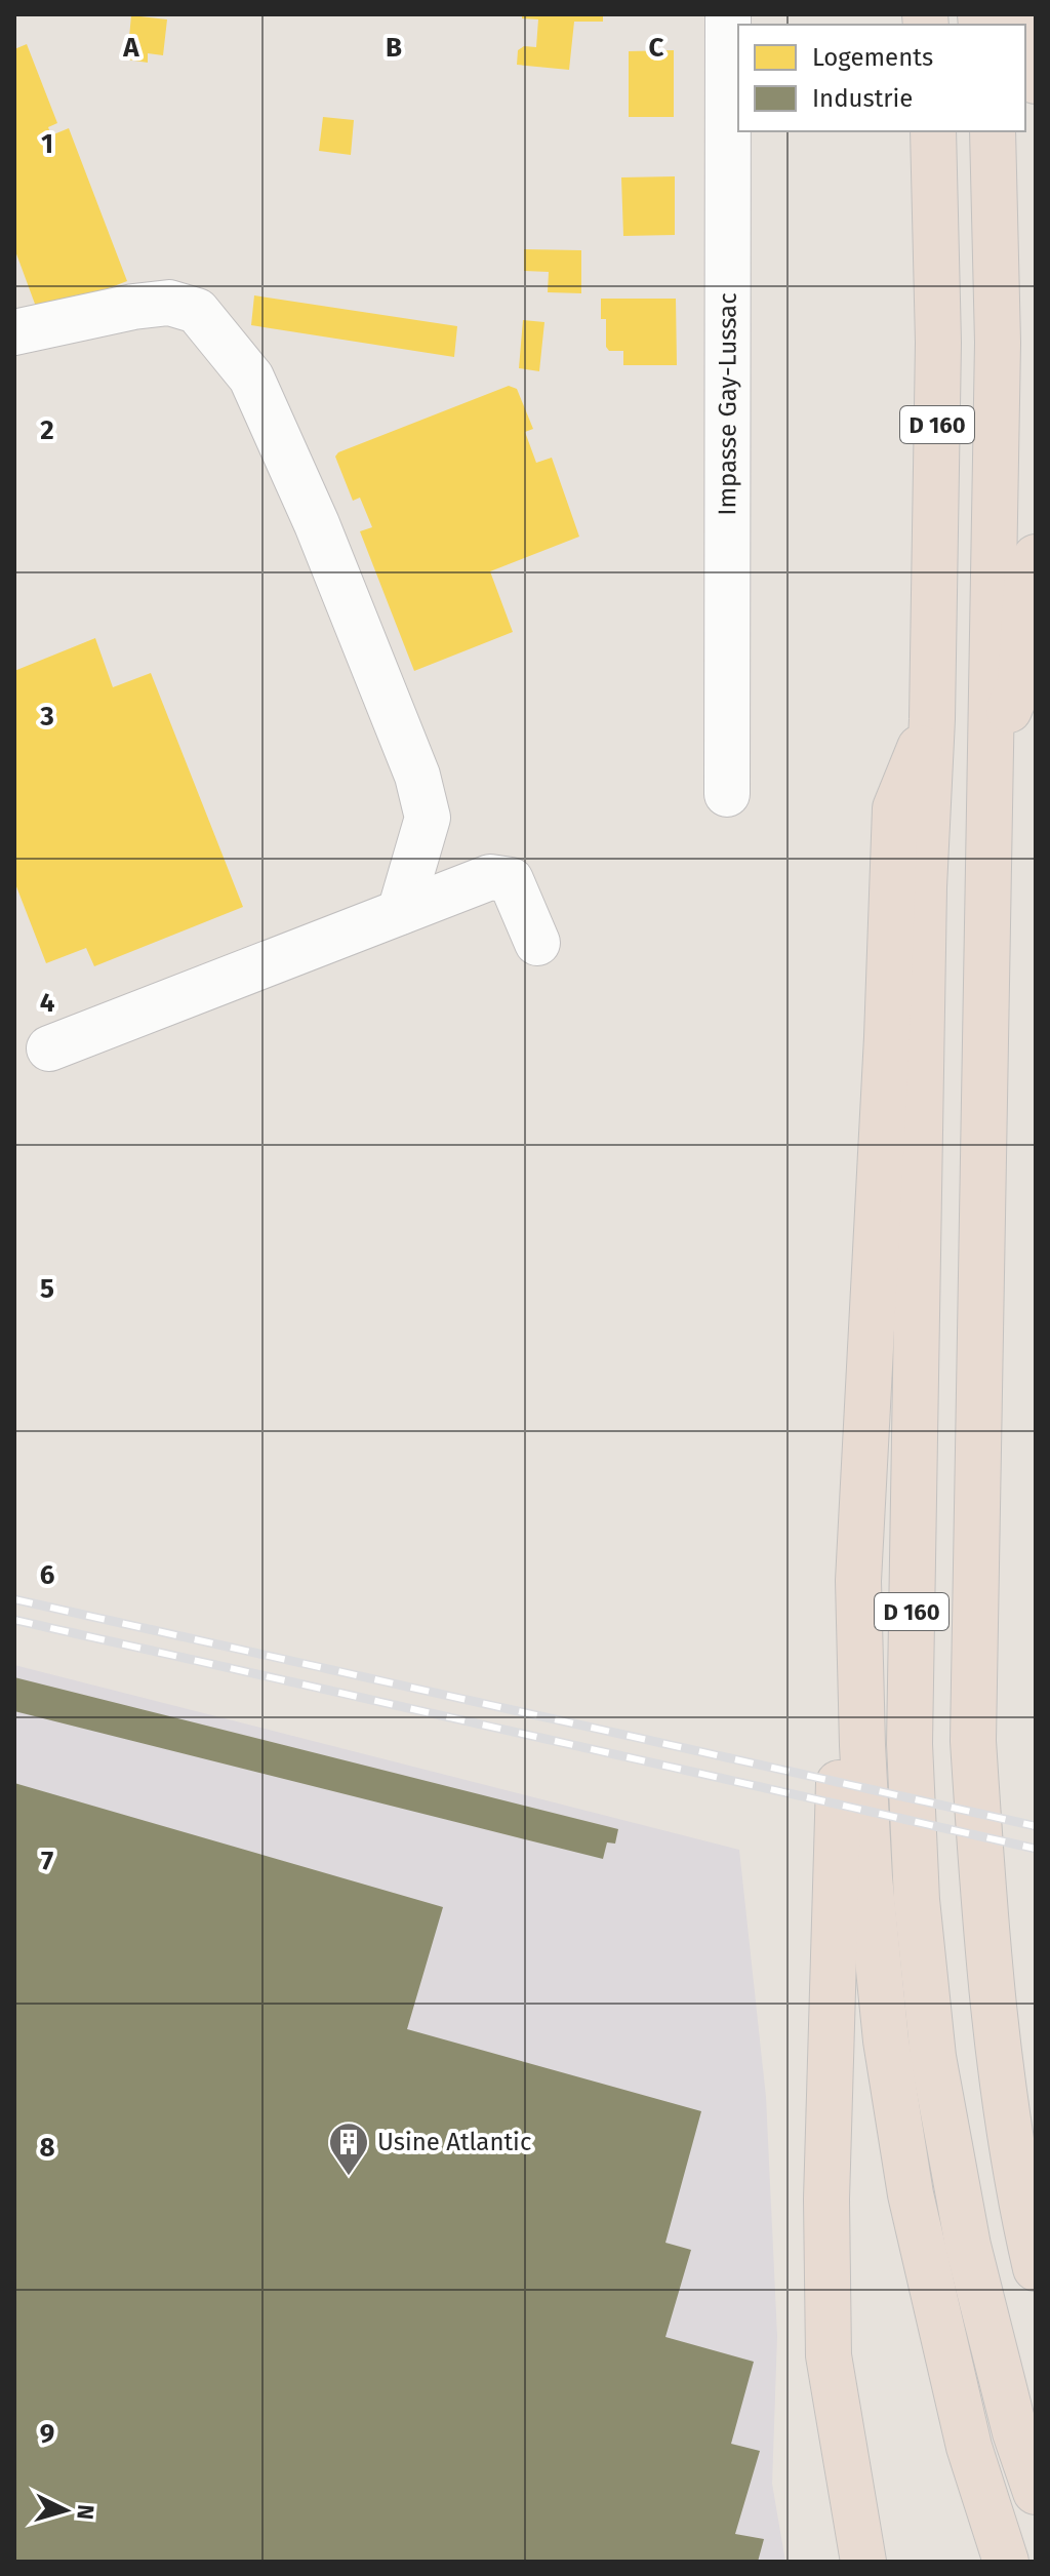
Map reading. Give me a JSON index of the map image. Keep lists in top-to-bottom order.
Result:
{
  "streets": {
    "highway": ["D 160"],
    "street": ["Impasse Gay-Lussac"]
  },
  "places": {
    "building": ["Usine Atlantic"]
  },
  "legend": ["Logements", "Industrie"],
  "north": "right",
  "grid": {
    "columns": ["A", "B", "C"],
    "rows": [
      "1",
      "2",
      "3",
      "4",
      "5",
      "6",
      "7",
      "8",
      "9"
    ]
  }
}
